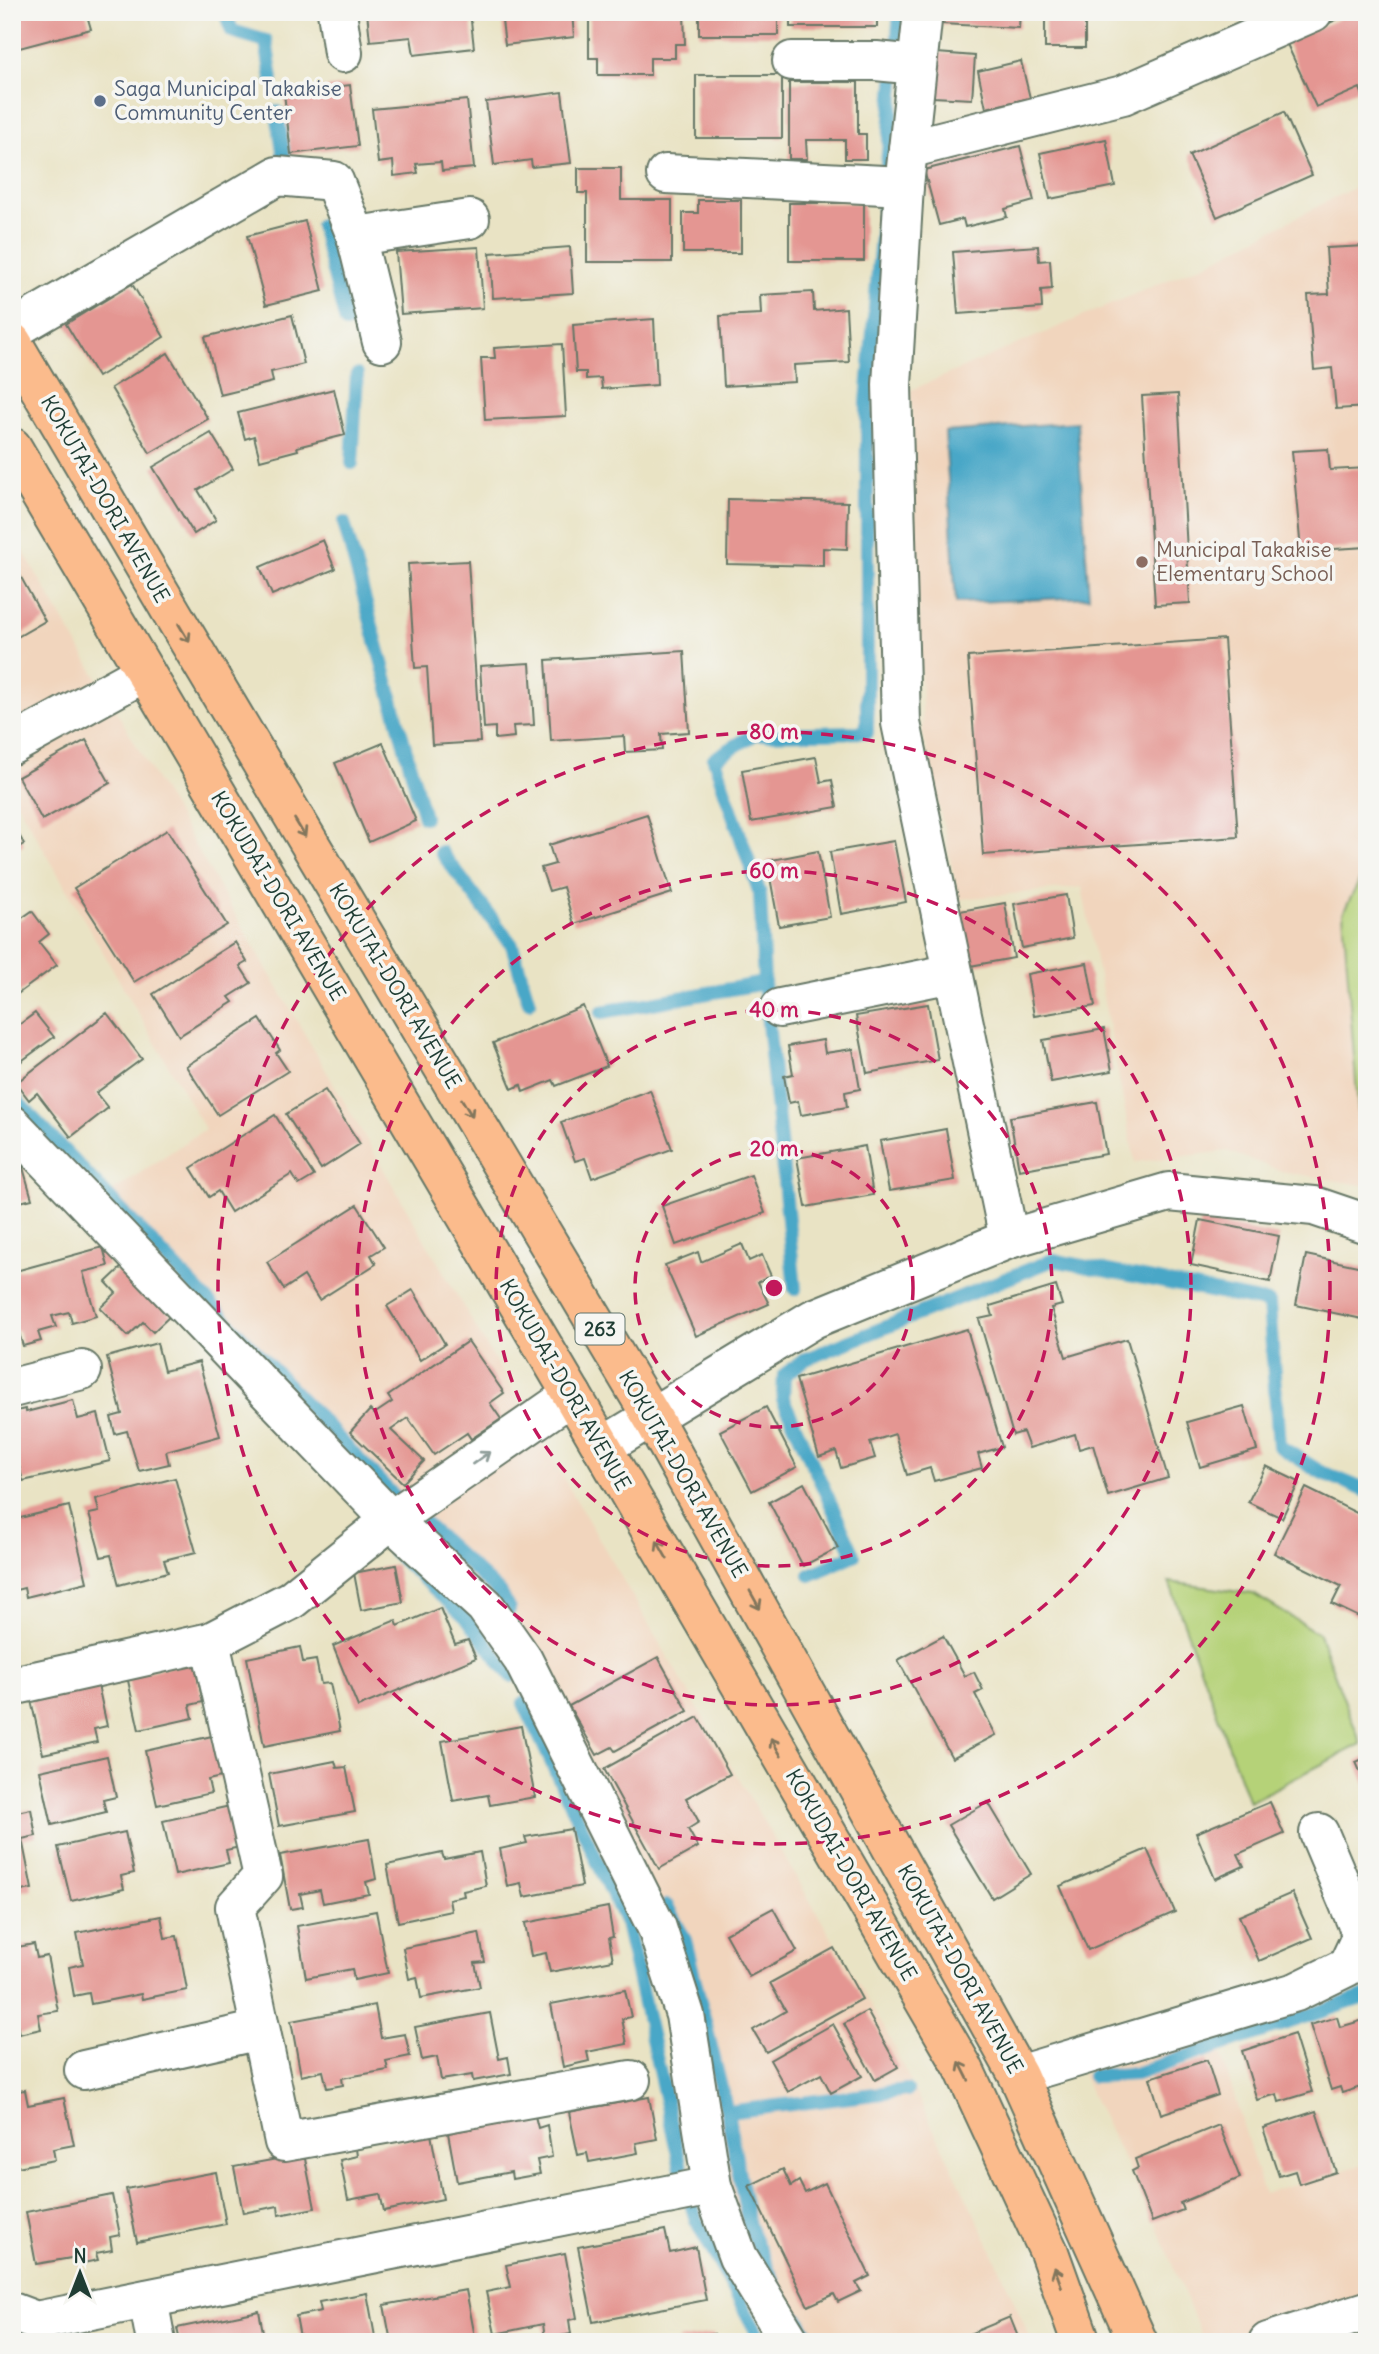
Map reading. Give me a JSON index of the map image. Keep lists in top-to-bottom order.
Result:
{
  "streets": {
    "highway": ["KOKUTAI-DORI AVENUE", "KOKUDAI-DORI AVENUE", "263"]
  },
  "one_way": ["KOKUTAI-DORI AVENUE", "KOKUDAI-DORI AVENUE"],
  "places": ["Saga Municipal Takakise Community Center", "Municipal Takakise Elementary School"],
  "north": "top",
  "rings": [
    "80 m",
    "60 m",
    "40 m",
    "20 m"
  ]
}
